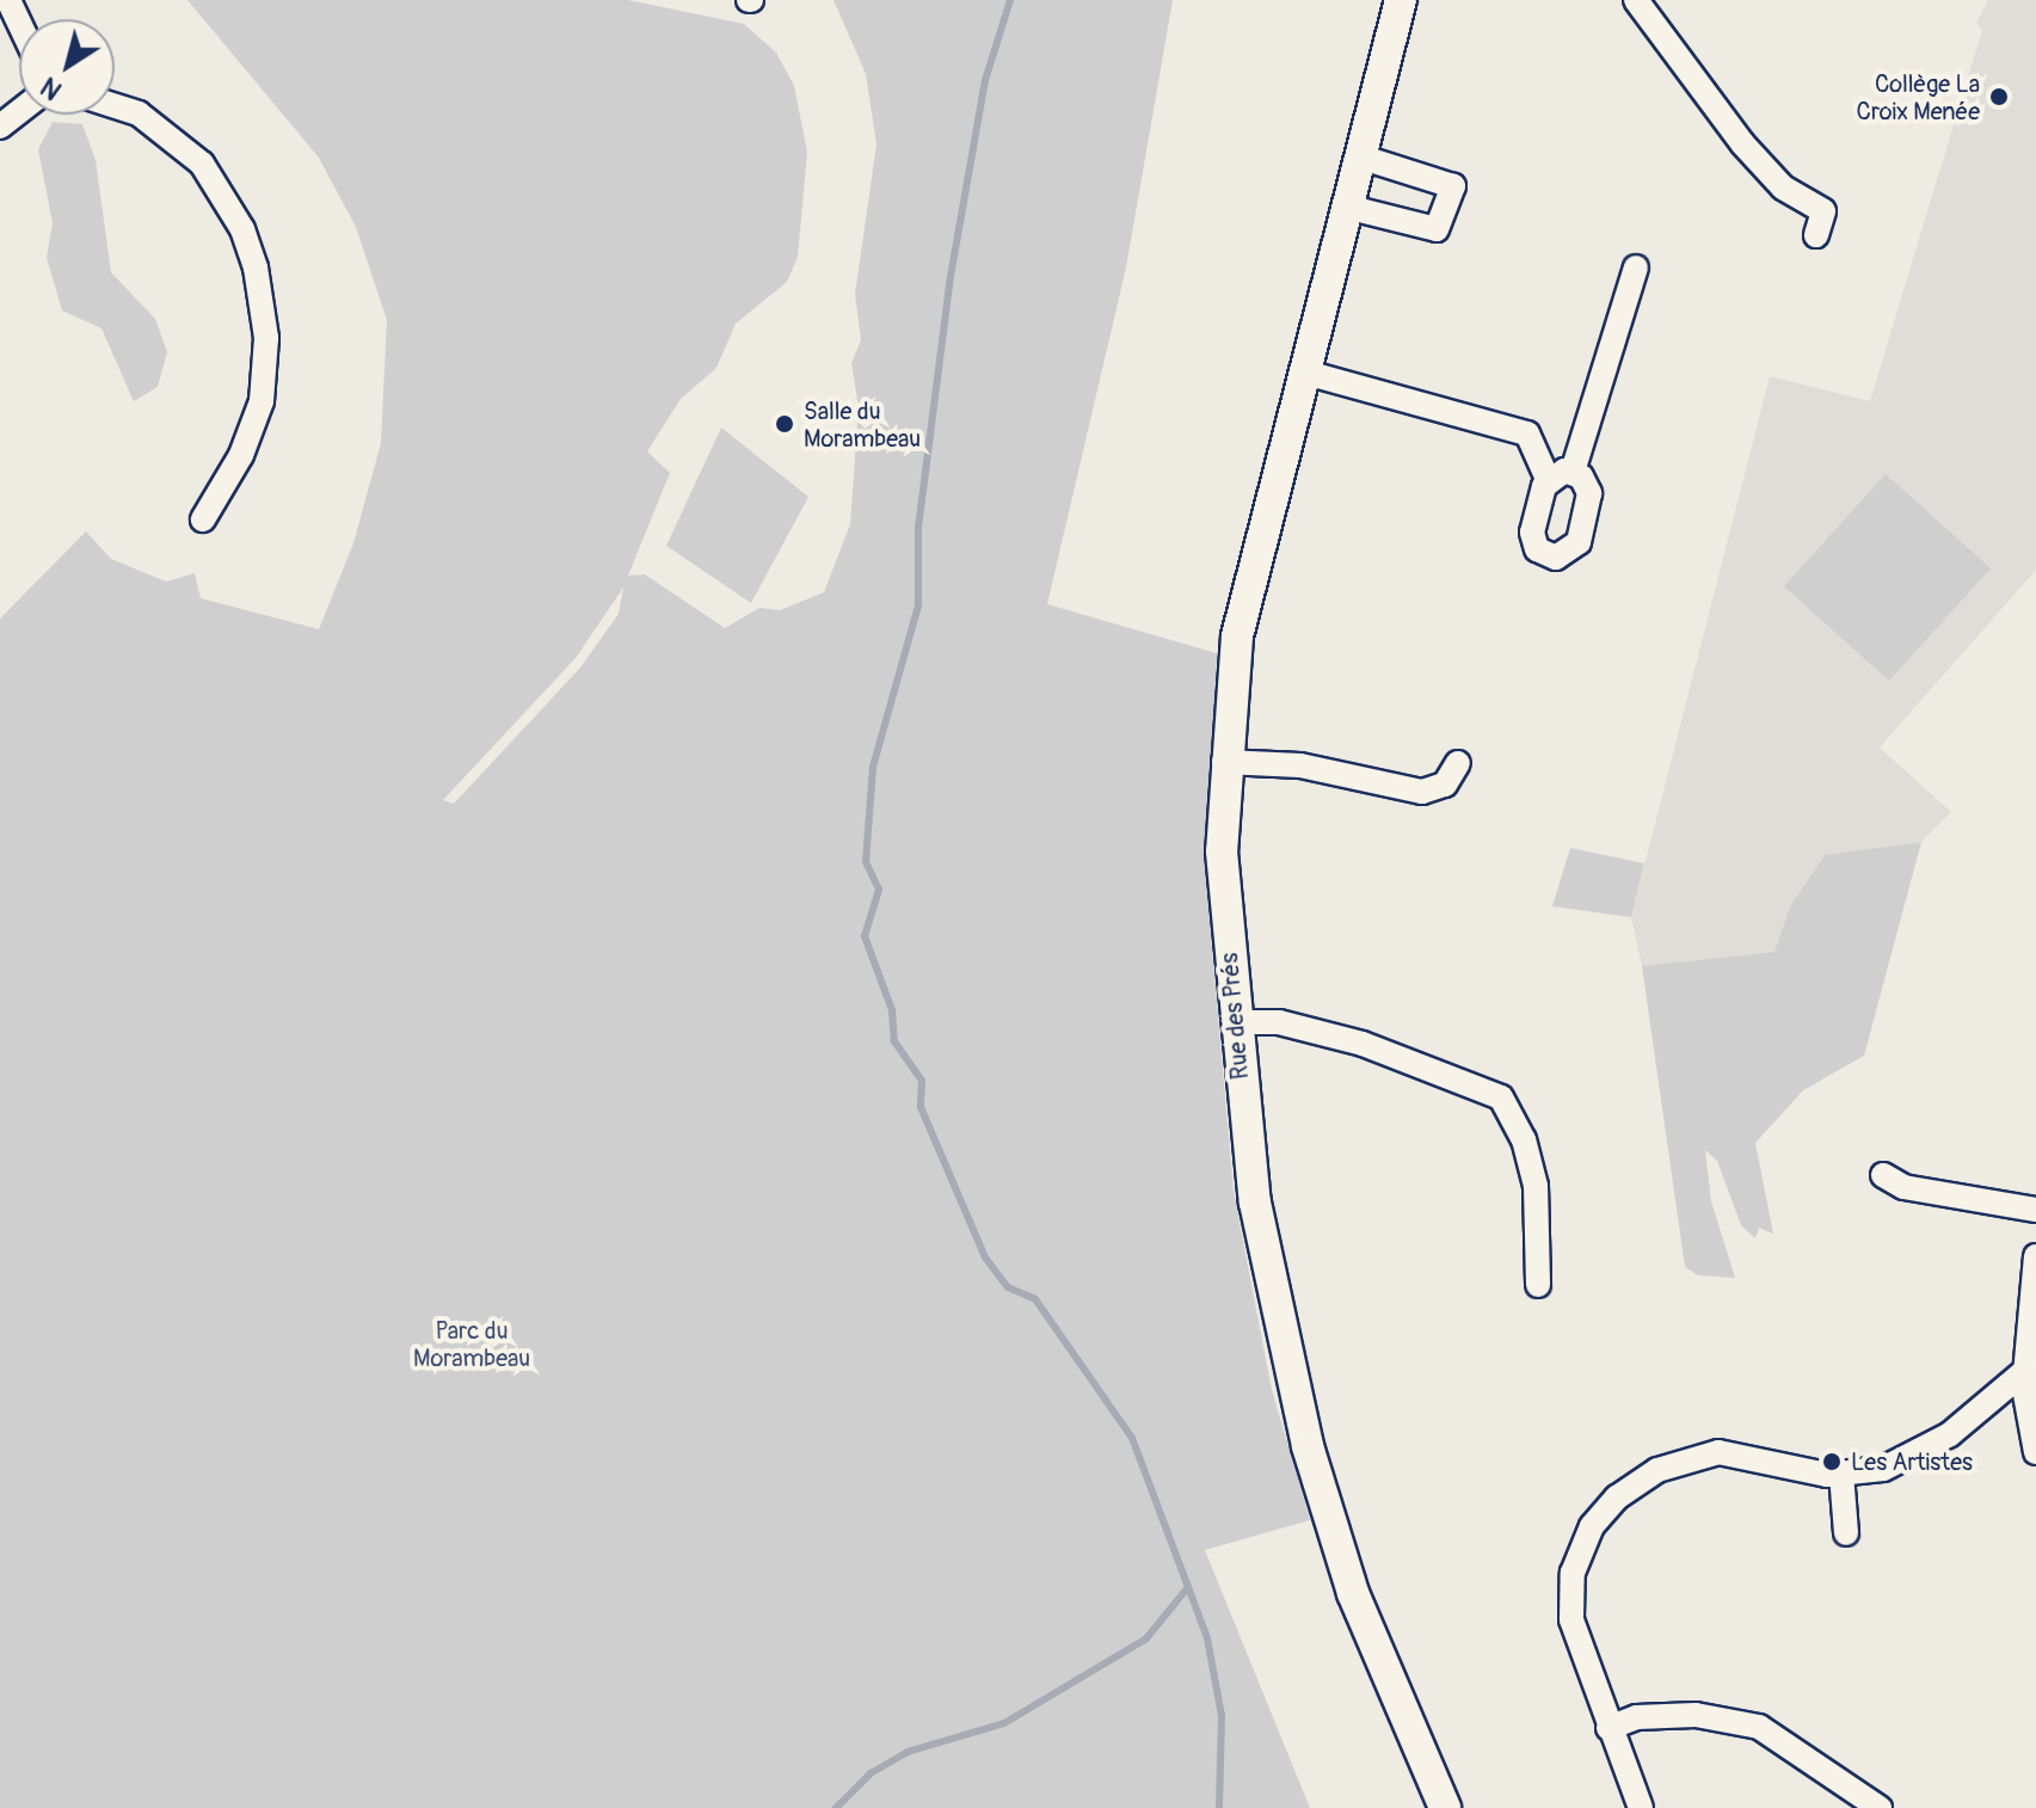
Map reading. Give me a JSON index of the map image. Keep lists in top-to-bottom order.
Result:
{
  "streets": {
    "street": ["Rue des Prés"]
  },
  "parks": ["Parc du Morambeau"],
  "places": ["Collège La Croix Menée", "Salle du Morambeau", "Les Artistes"],
  "north": "bottom left"
}
